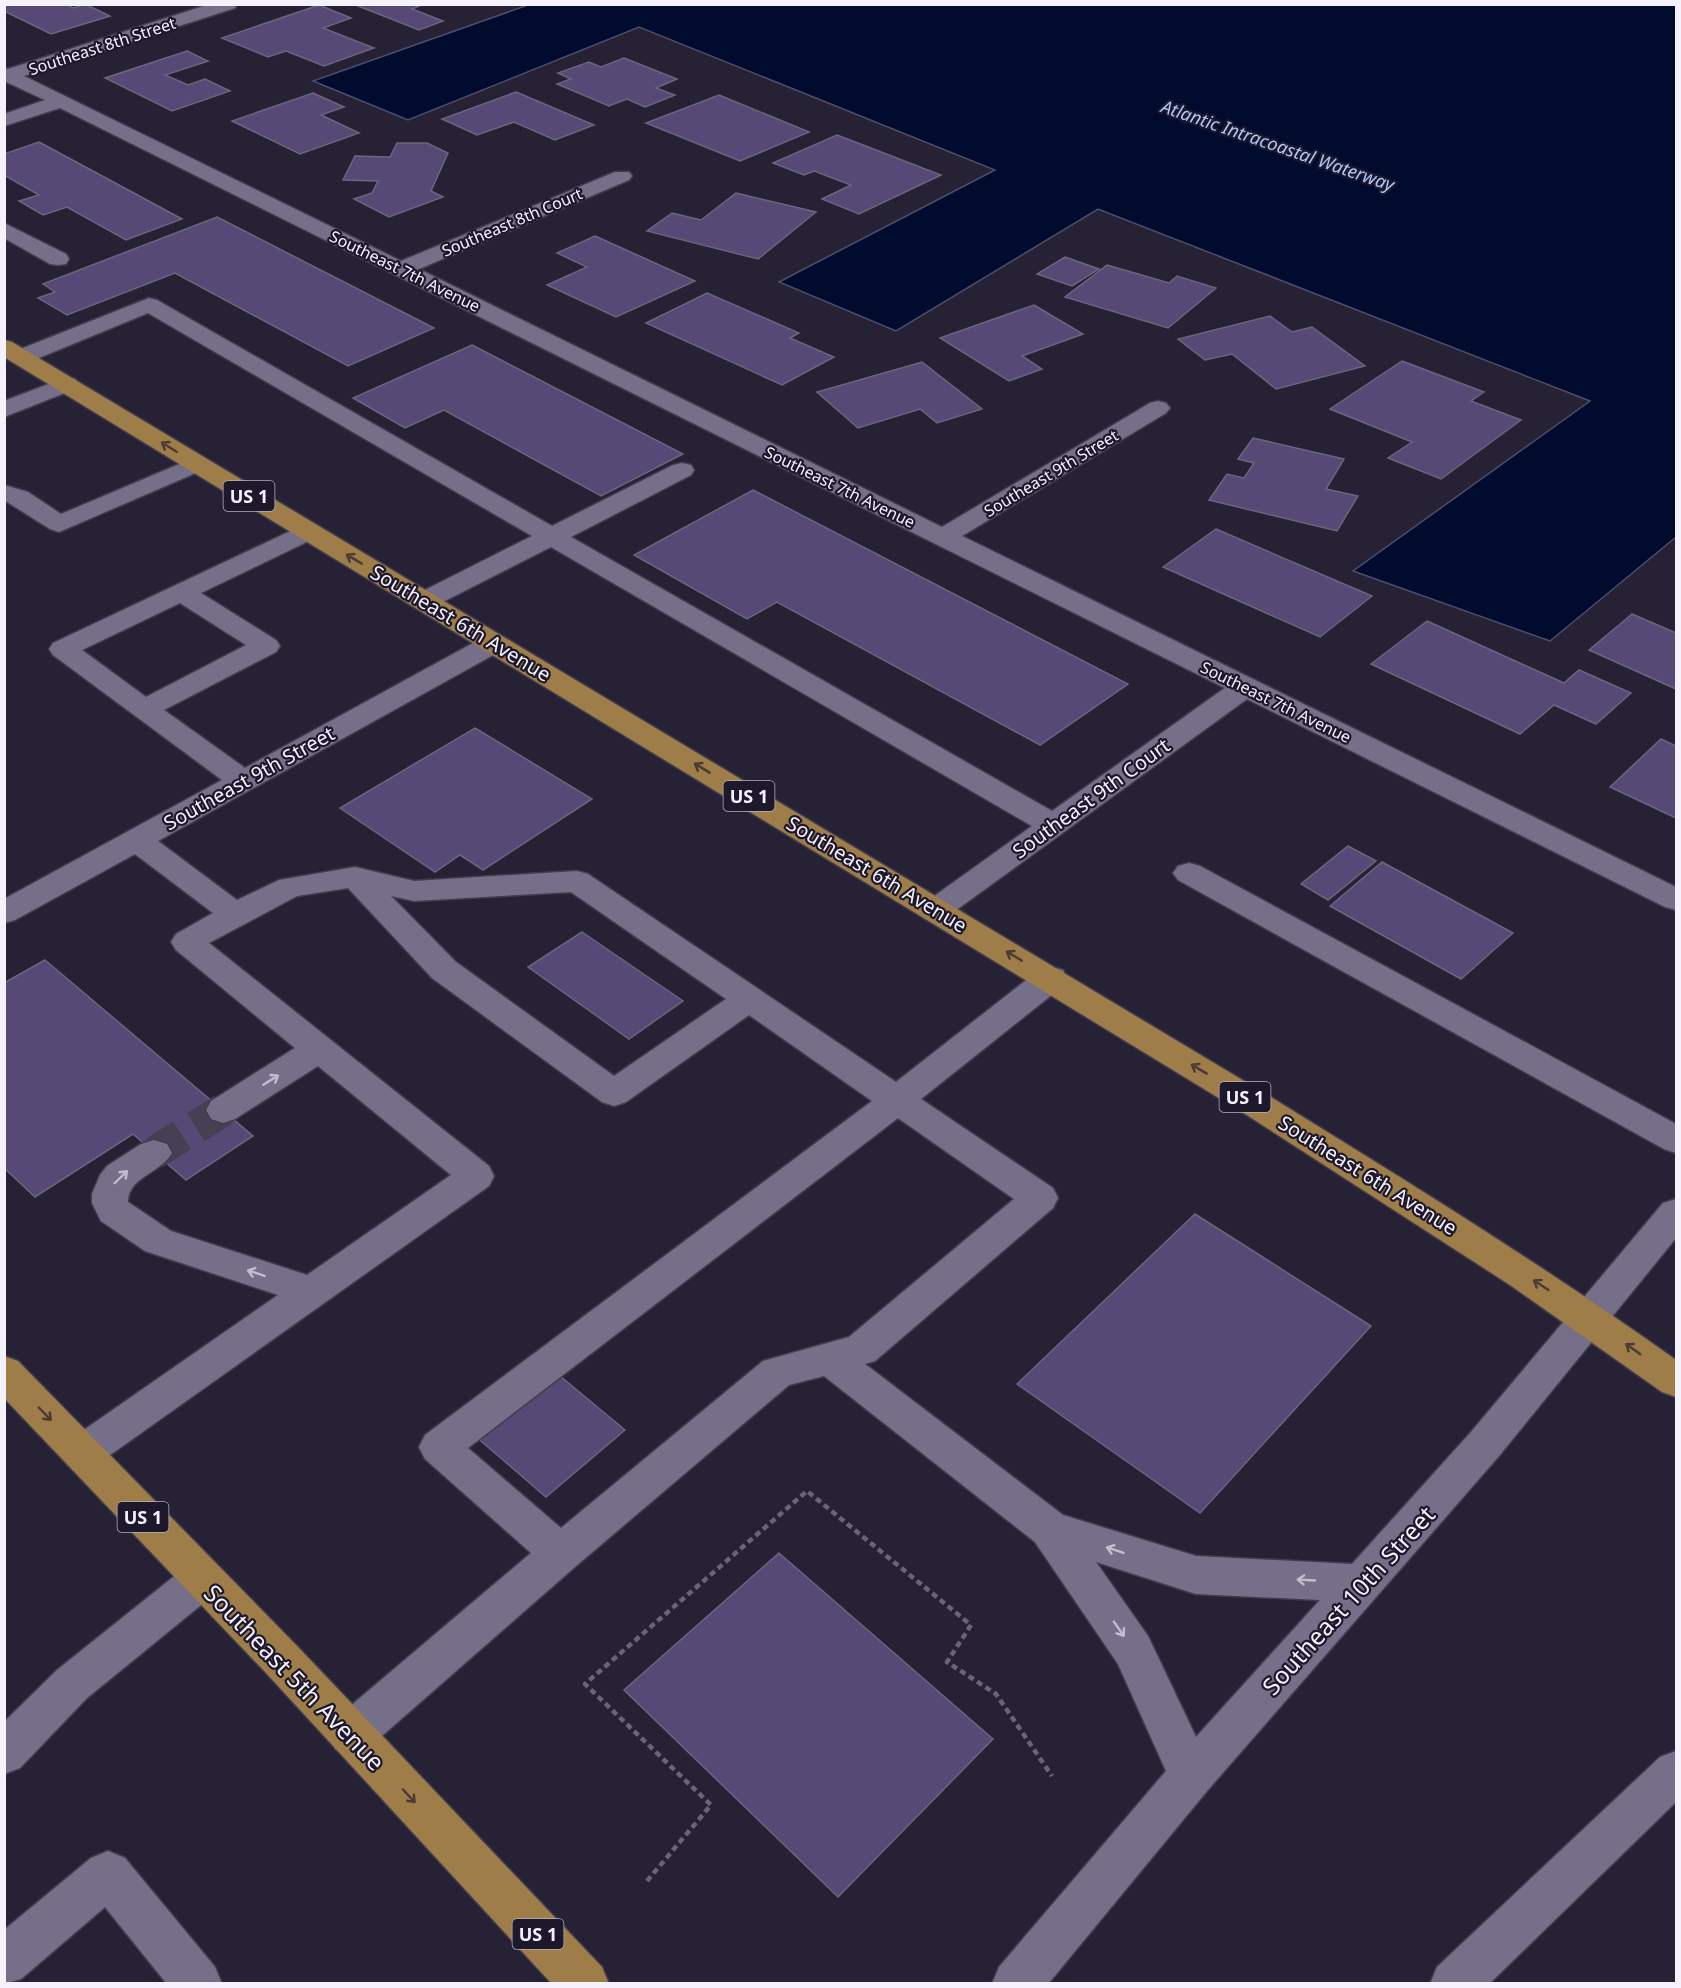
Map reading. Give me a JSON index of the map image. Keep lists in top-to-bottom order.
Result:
{
  "streets": {
    "main road": ["US 1", "Southeast 6th Avenue", "Southeast 5th Avenue"],
    "street": [
      "Southeast 8th Street",
      "Southeast 8th Court",
      "Southeast 7th Avenue",
      "Southeast 9th Street",
      "Southeast 9th Court",
      "Southeast 10th Street"
    ]
  },
  "crossings": [
    ["Southeast 8th Street", "Southeast 7th Avenue"],
    ["Southeast 8th Court", "Southeast 7th Avenue"],
    ["Southeast 7th Avenue", "Southeast 9th Street"],
    ["Southeast 7th Avenue", "Southeast 9th Court"],
    ["Southeast 9th Street", "Southeast 6th Avenue"],
    ["US 1", "Southeast 6th Avenue"],
    ["US 1", "Southeast 10th Street"],
    ["Southeast 6th Avenue", "Southeast 9th Court"],
    ["Southeast 6th Avenue", "Southeast 10th Street"]
  ],
  "one_way": ["Southeast 6th Avenue", "Southeast 5th Avenue"],
  "water": ["Atlantic Intracoastal Waterway"]
}
